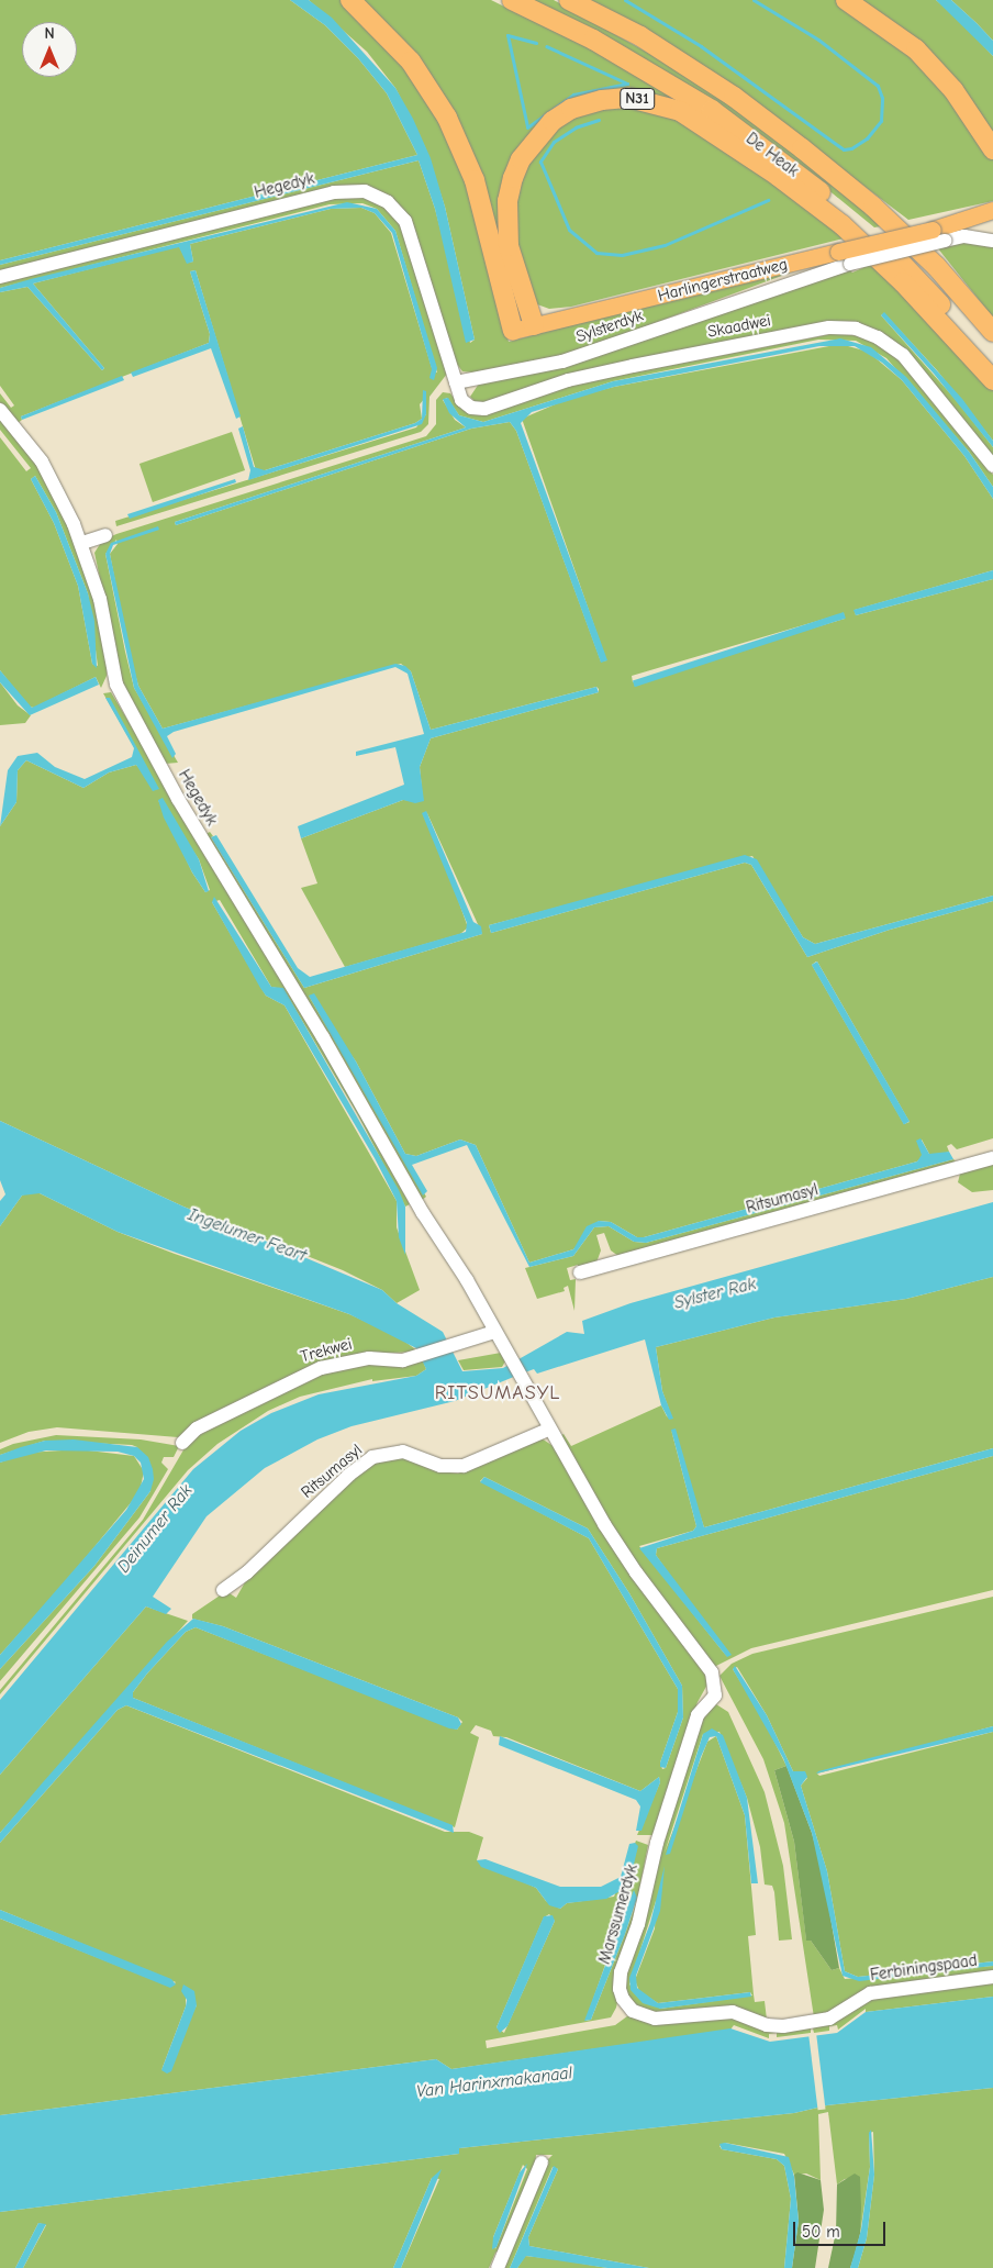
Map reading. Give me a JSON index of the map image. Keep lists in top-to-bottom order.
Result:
{
  "streets": {
    "highway": ["N31", "De Heak"],
    "main road": ["Harlingerstraatweg"],
    "street": [
      "Hegedyk",
      "Sylsterdyk",
      "Skaadwei",
      "Ritsumasyl",
      "Trekwei",
      "Marssumerdyk",
      "Ferbiningspaad"
    ]
  },
  "crossings": [
    ["N31", "Harlingerstraatweg"],
    ["Hegedyk", "Sylsterdyk"],
    ["Hegedyk", "Skaadwei"],
    ["Hegedyk", "Trekwei"],
    ["Harlingerstraatweg", "Sylsterdyk"],
    ["Sylsterdyk", "Skaadwei"],
    ["Ritsumasyl", "Marssumerdyk"],
    ["Marssumerdyk", "Ferbiningspaad"]
  ],
  "districts": ["RITSUMASYL"],
  "water": [
    "Ingelumer Feart",
    "Sylster Rak",
    "Deinumer Rak",
    "Van Harinxmakanaal"
  ],
  "scale_bar": "50 m",
  "north": "top"
}
